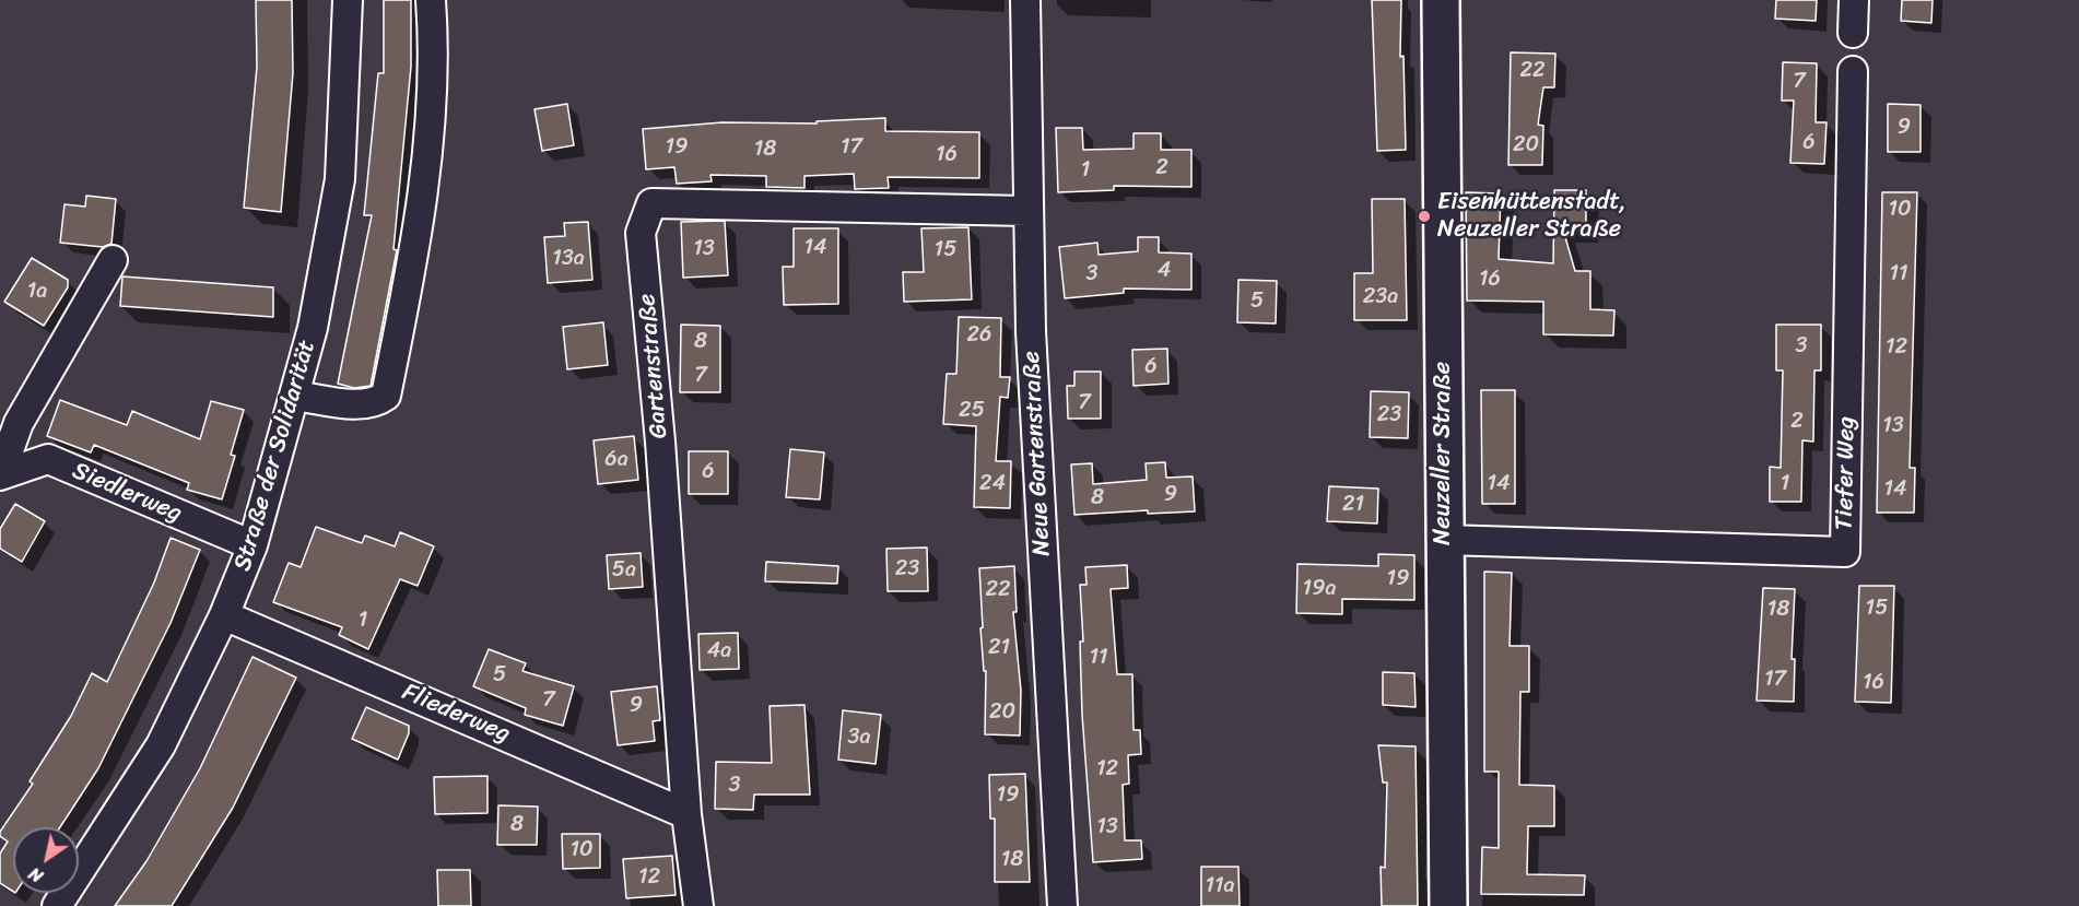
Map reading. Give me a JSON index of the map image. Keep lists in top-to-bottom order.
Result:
{
  "streets": {
    "main road": ["Neuzeller Straße"],
    "street": [
      "Gartenstraße",
      "Neue Gartenstraße",
      "Straße der Solidarität",
      "Tiefer Weg",
      "Siedlerweg",
      "Fliederweg"
    ]
  },
  "crossings": [
    ["Gartenstraße", "Neue Gartenstraße"],
    ["Gartenstraße", "Fliederweg"],
    ["Neuzeller Straße", "Tiefer Weg"],
    ["Straße der Solidarität", "Siedlerweg"],
    ["Straße der Solidarität", "Fliederweg"]
  ],
  "places": ["Eisenhüttenstadt, Neuzeller Straße"],
  "house_numbers": [
    "22",
    "7",
    "9",
    "6",
    "20",
    "19",
    "17",
    "18",
    "16",
    "2",
    "1",
    "10",
    "14",
    "13",
    "15",
    "13a",
    "4",
    "3",
    "11",
    "16",
    "1a",
    "23a",
    "5",
    "26",
    "8",
    "3",
    "12",
    "6",
    "7",
    "7",
    "25",
    "23",
    "2",
    "13",
    "6a",
    "6",
    "24",
    "14",
    "1",
    "14",
    "9",
    "8",
    "21",
    "23",
    "5a",
    "19",
    "19a",
    "22",
    "15",
    "18",
    "1",
    "21",
    "4a",
    "11",
    "5",
    "17",
    "16",
    "7",
    "9",
    "20",
    "3a",
    "12",
    "3",
    "19",
    "8",
    "13",
    "10",
    "18",
    "12",
    "11a"
  ],
  "north": "bottom left"
}
